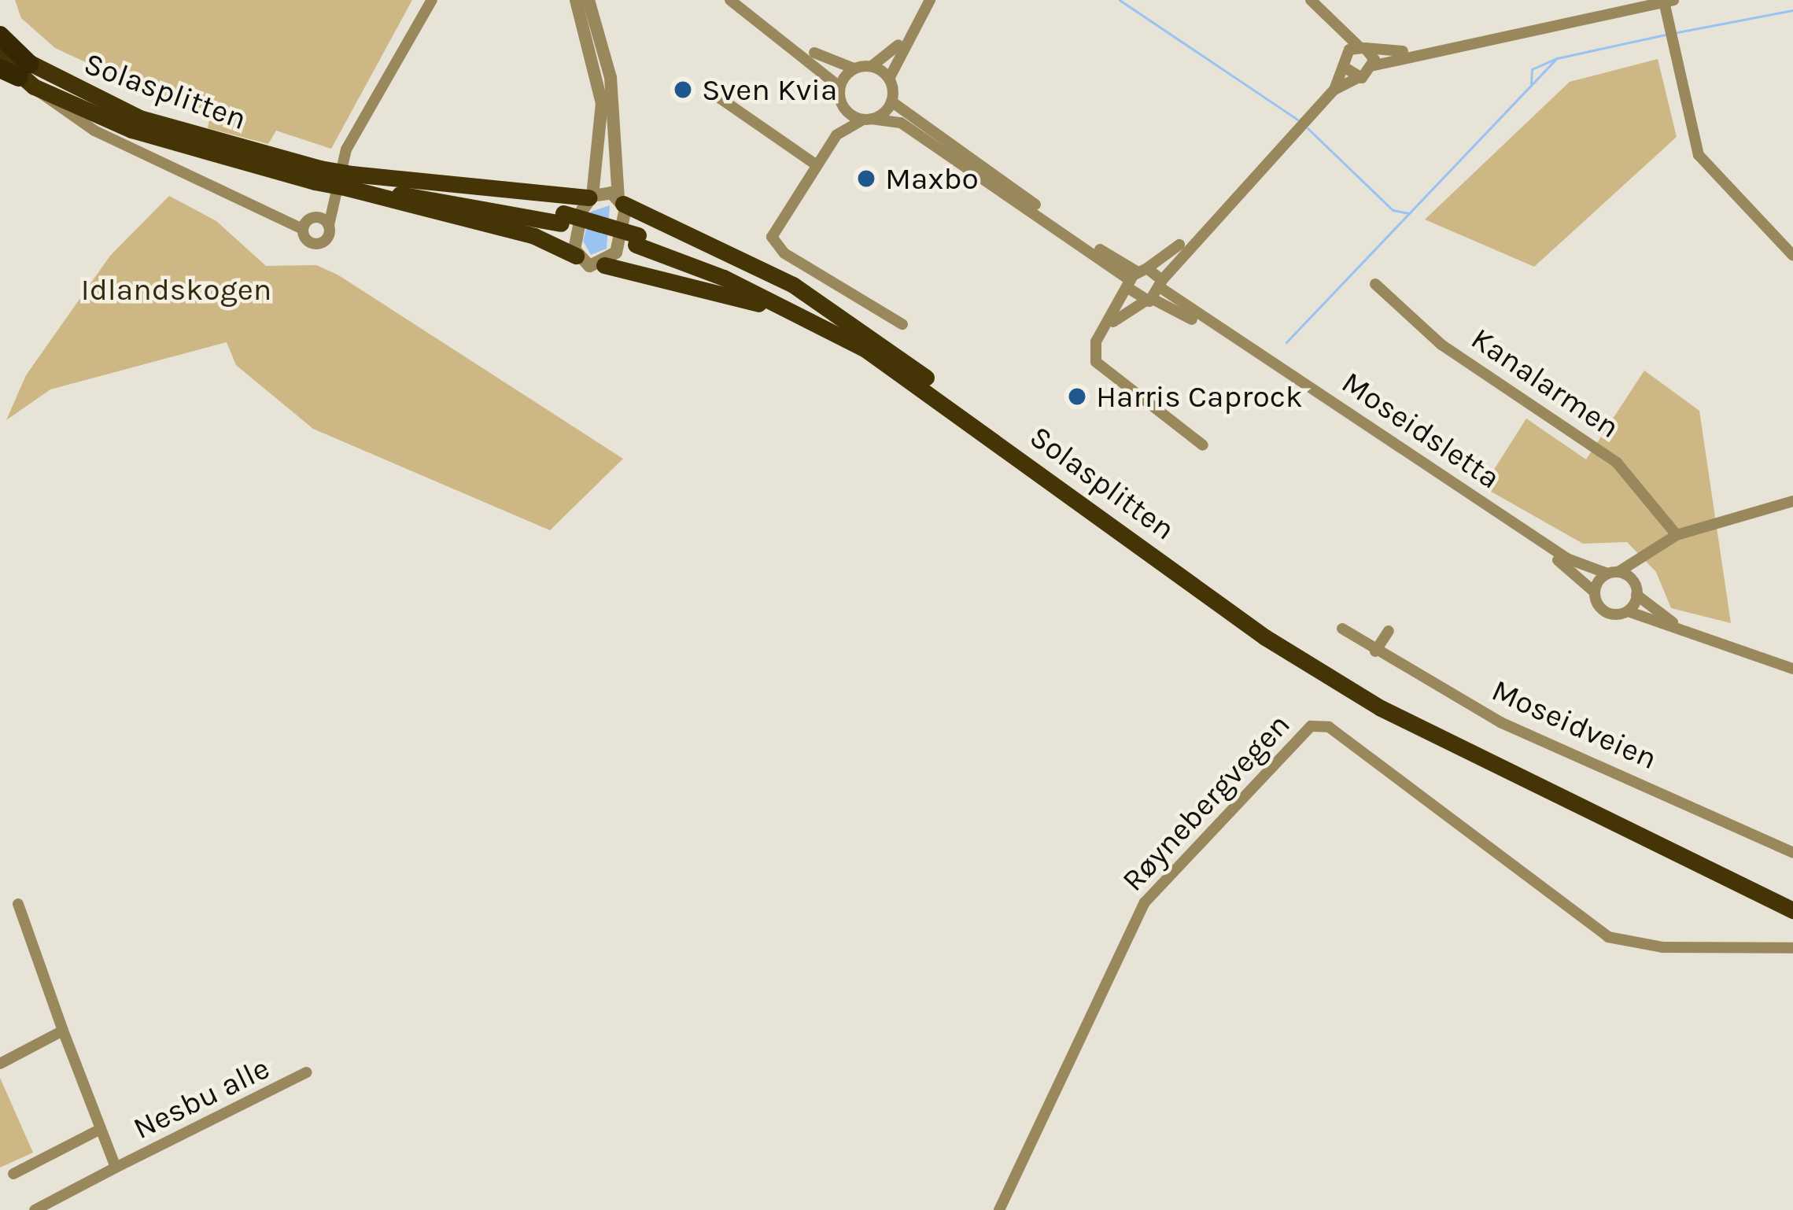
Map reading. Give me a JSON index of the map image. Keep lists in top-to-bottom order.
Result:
{
  "streets": {
    "highway": ["Solasplitten"],
    "street": [
      "Kanalarmen",
      "Moseidsletta",
      "Moseidveien",
      "Røynebergvegen",
      "Nesbu alle"
    ]
  },
  "parks": ["Idlandskogen"],
  "places": ["Sven Kvia", "Maxbo", "Harris Caprock"]
}
